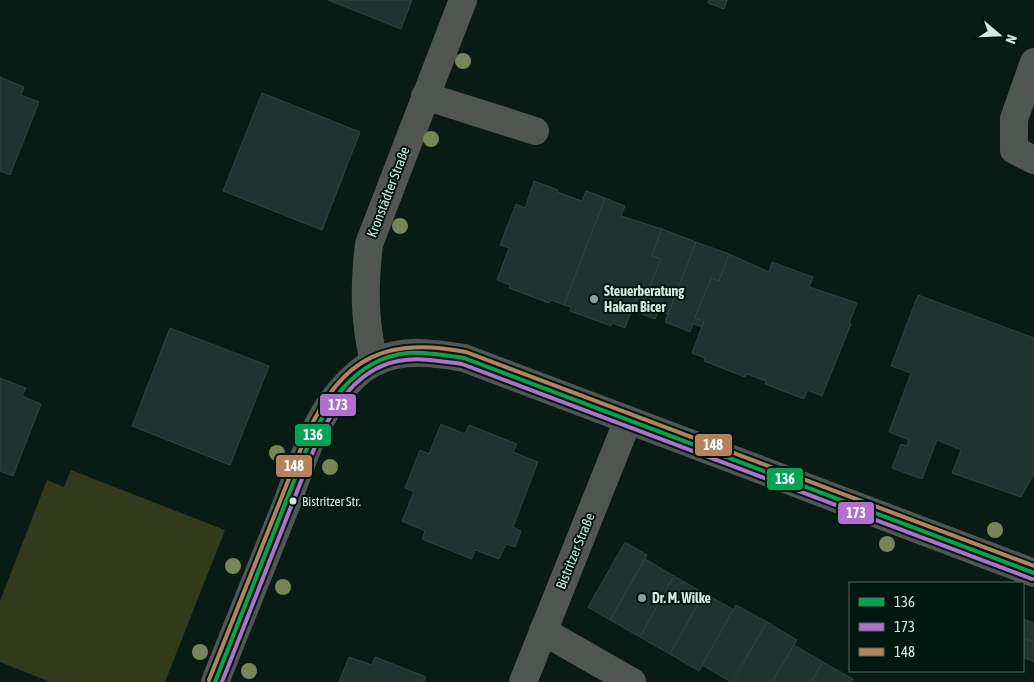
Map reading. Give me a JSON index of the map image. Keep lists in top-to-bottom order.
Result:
{
  "streets": {
    "street": ["Kronstädter Straße", "Bistritzer Straße"]
  },
  "places": ["Steuerberatung Hakan Bicer", "Bistritzer Str.", "Dr. M. Wilke"],
  "lines": ["transit line 148", "transit line 136", "transit line 173"],
  "legend": ["136", "173", "148"],
  "north": "right"
}
